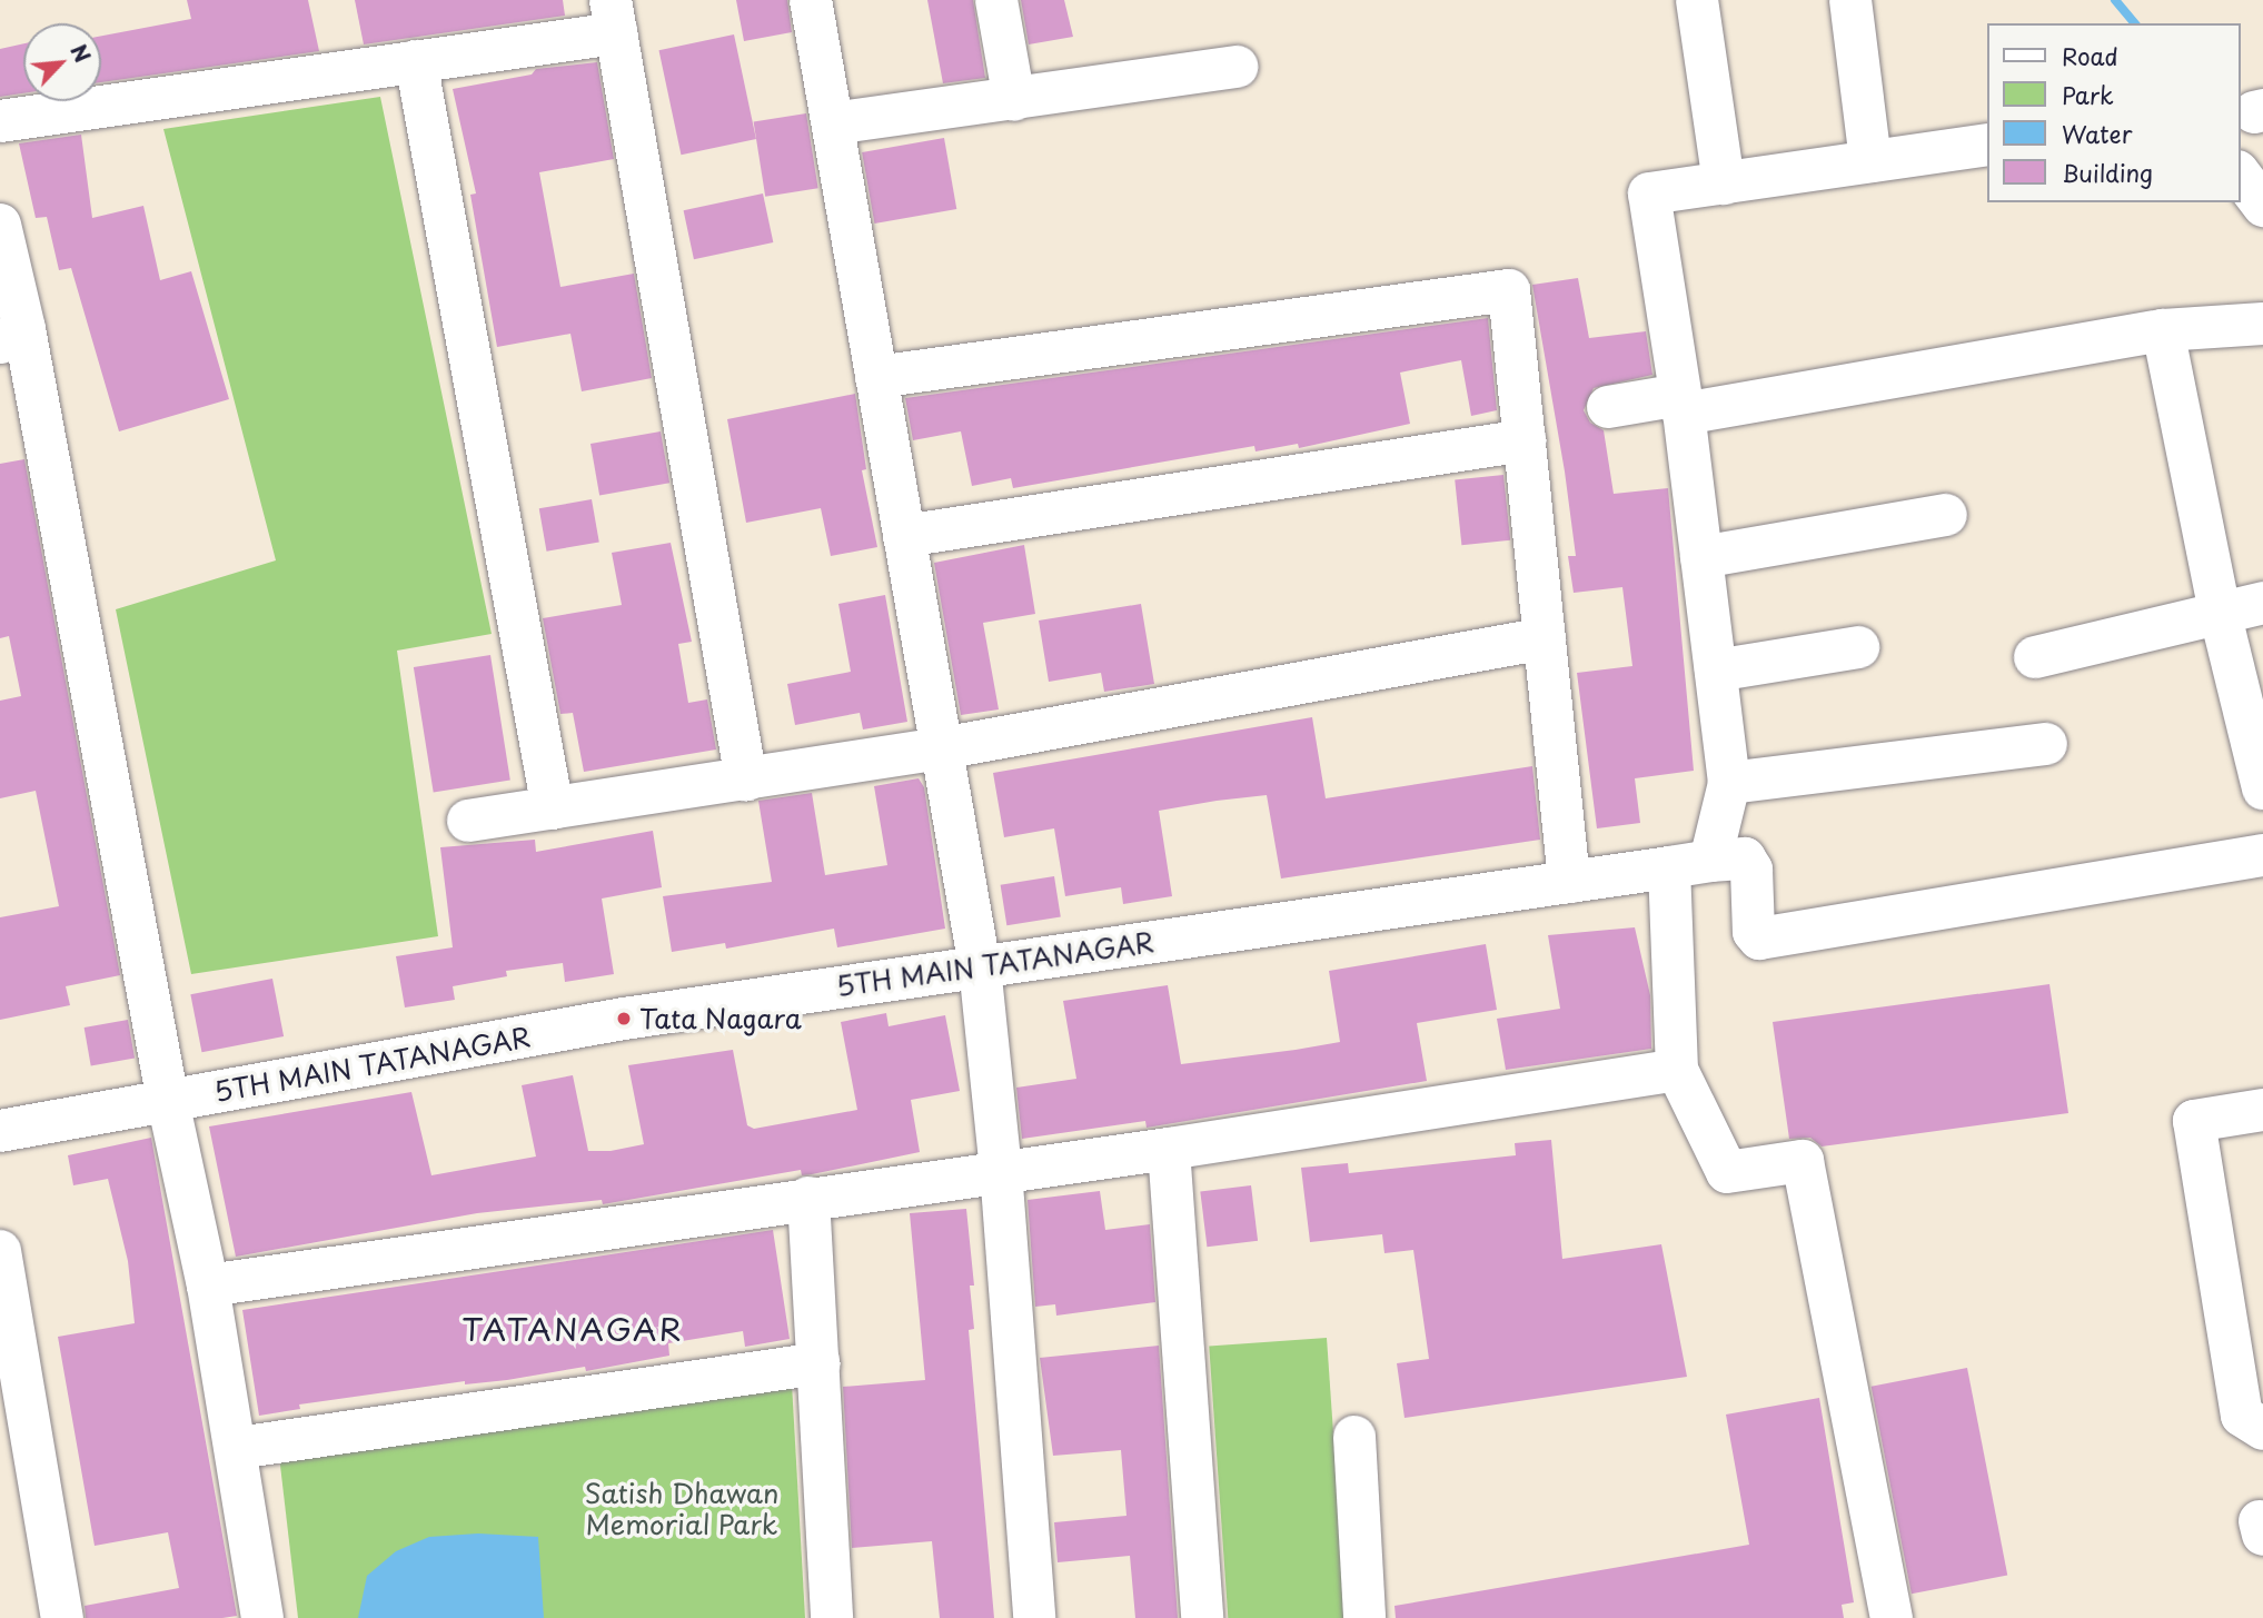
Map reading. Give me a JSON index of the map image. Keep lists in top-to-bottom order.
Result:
{
  "streets": {
    "street": ["5TH MAIN TATANAGAR"]
  },
  "districts": ["TATANAGAR"],
  "parks": ["Satish Dhawan Memorial Park"],
  "places": ["Tata Nagara"],
  "legend": [
    "Road",
    "Park",
    "Water",
    "Building"
  ],
  "north": "top right"
}
